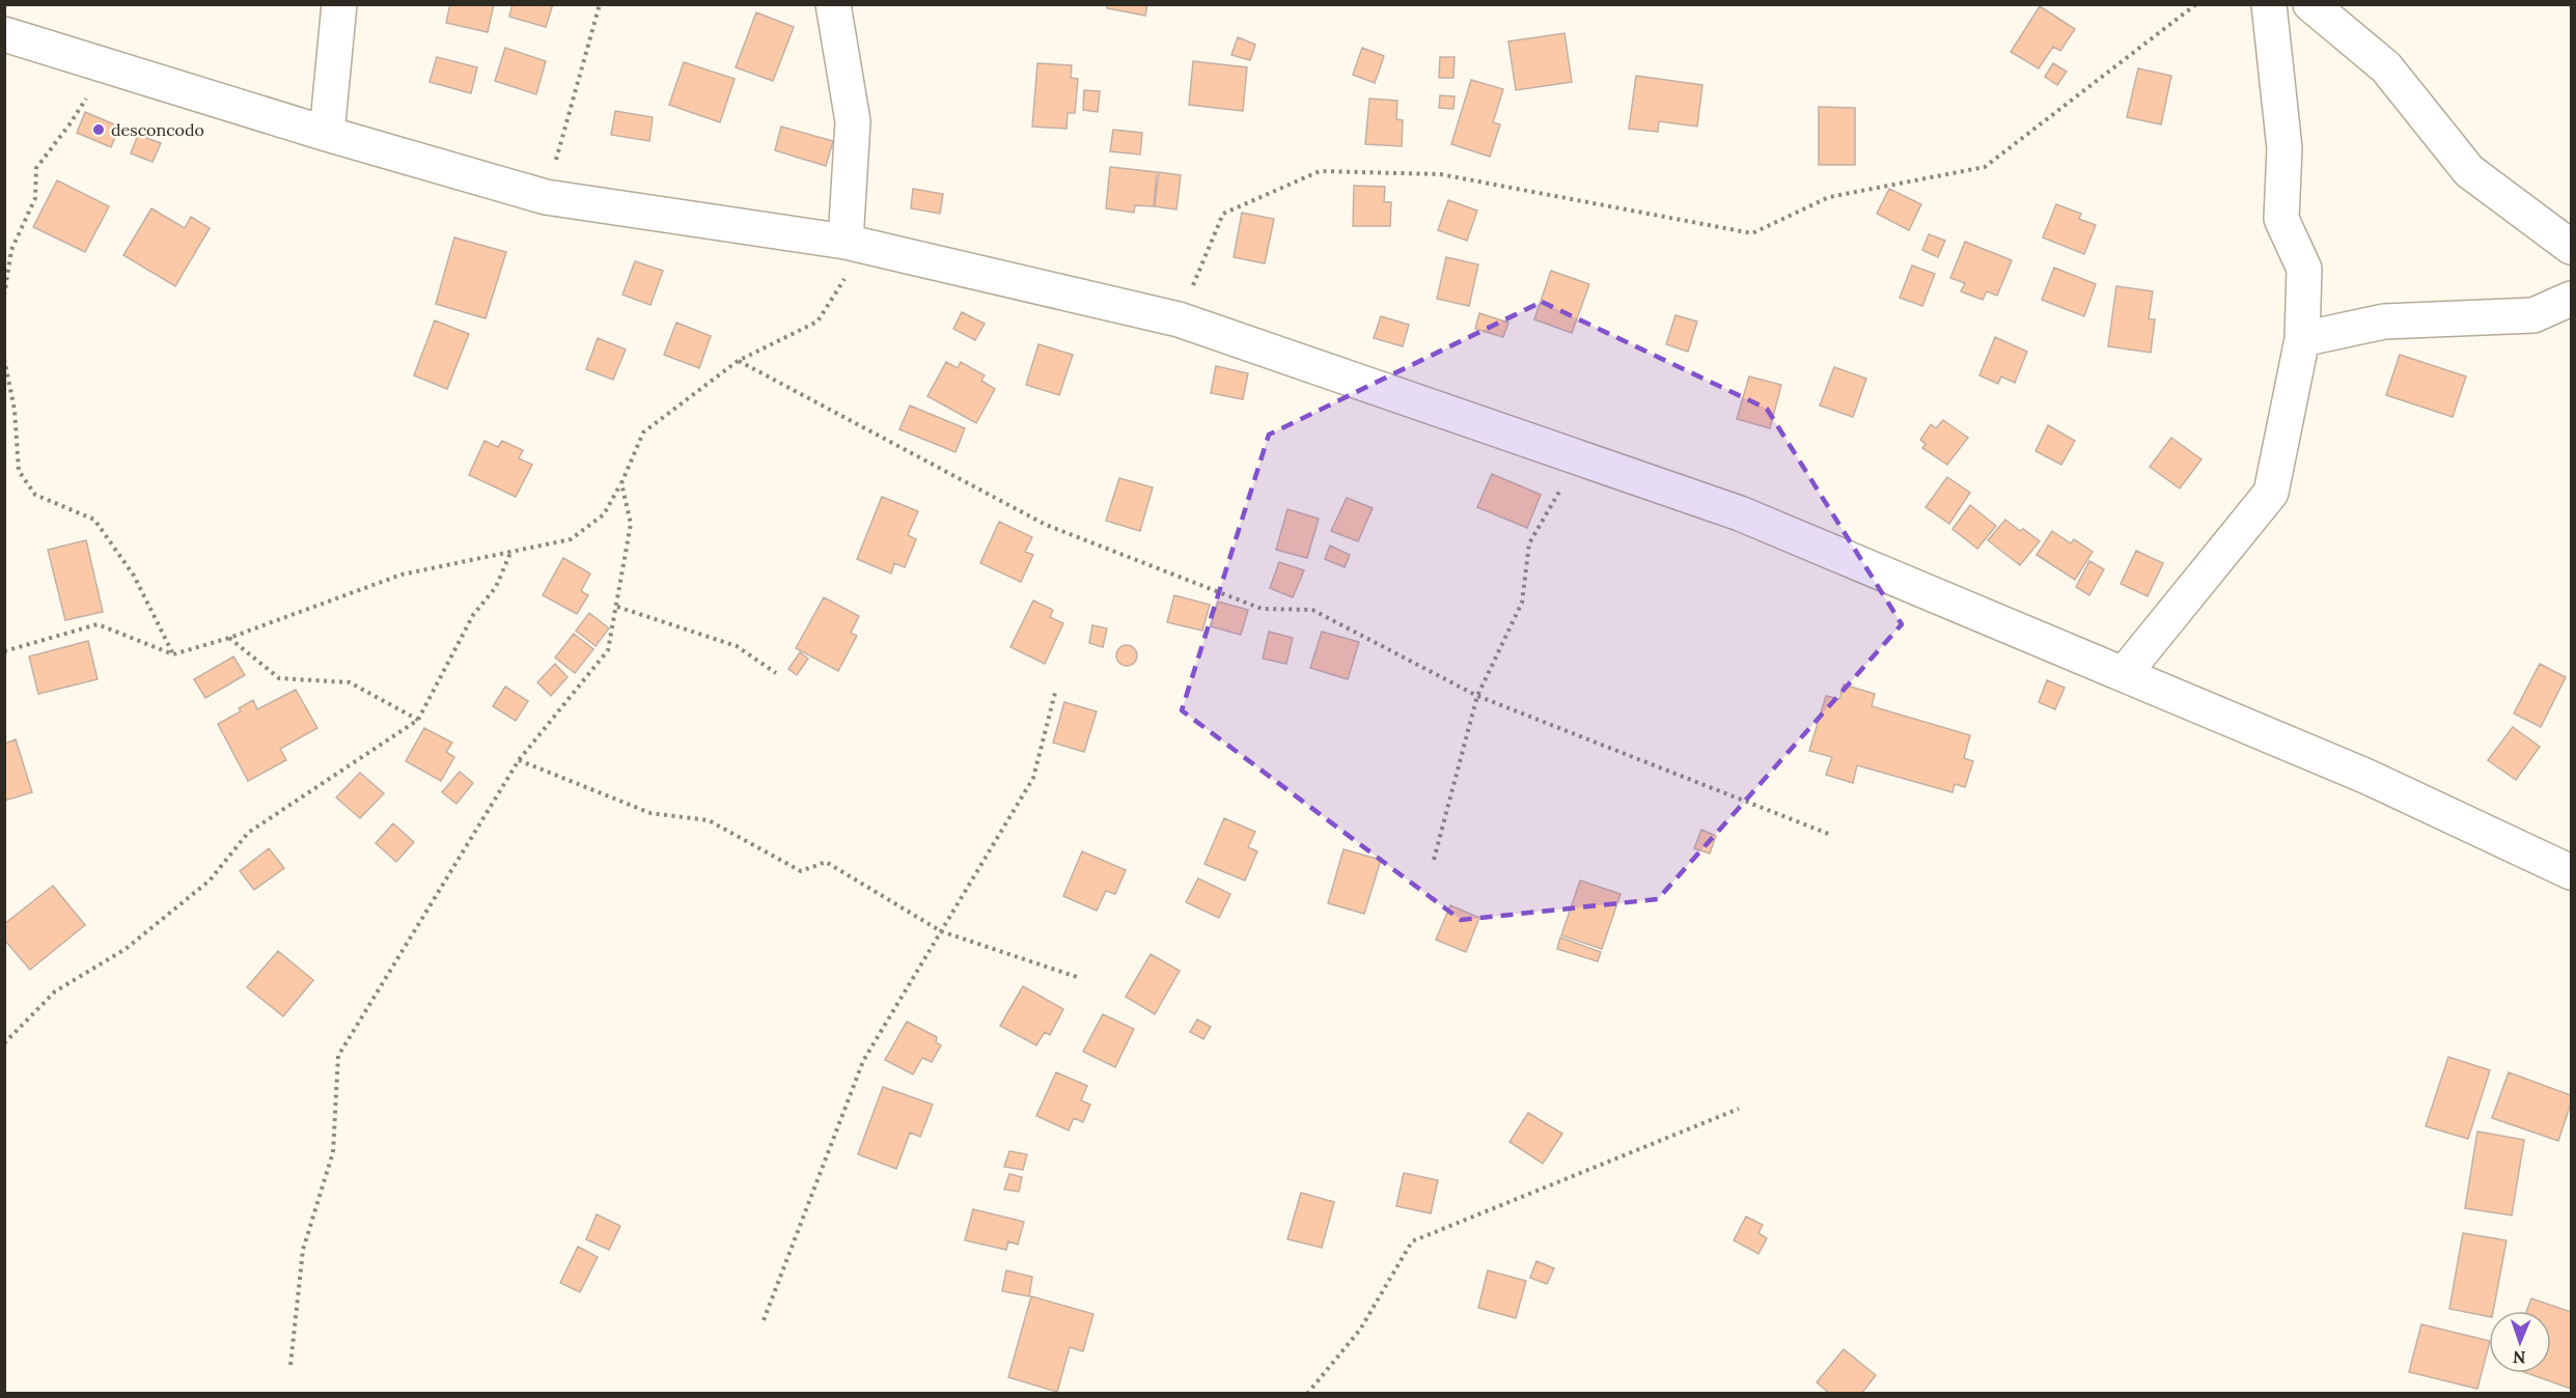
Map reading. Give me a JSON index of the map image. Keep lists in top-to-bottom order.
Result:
{
  "places": ["desconcodo"],
  "north": "bottom"
}
